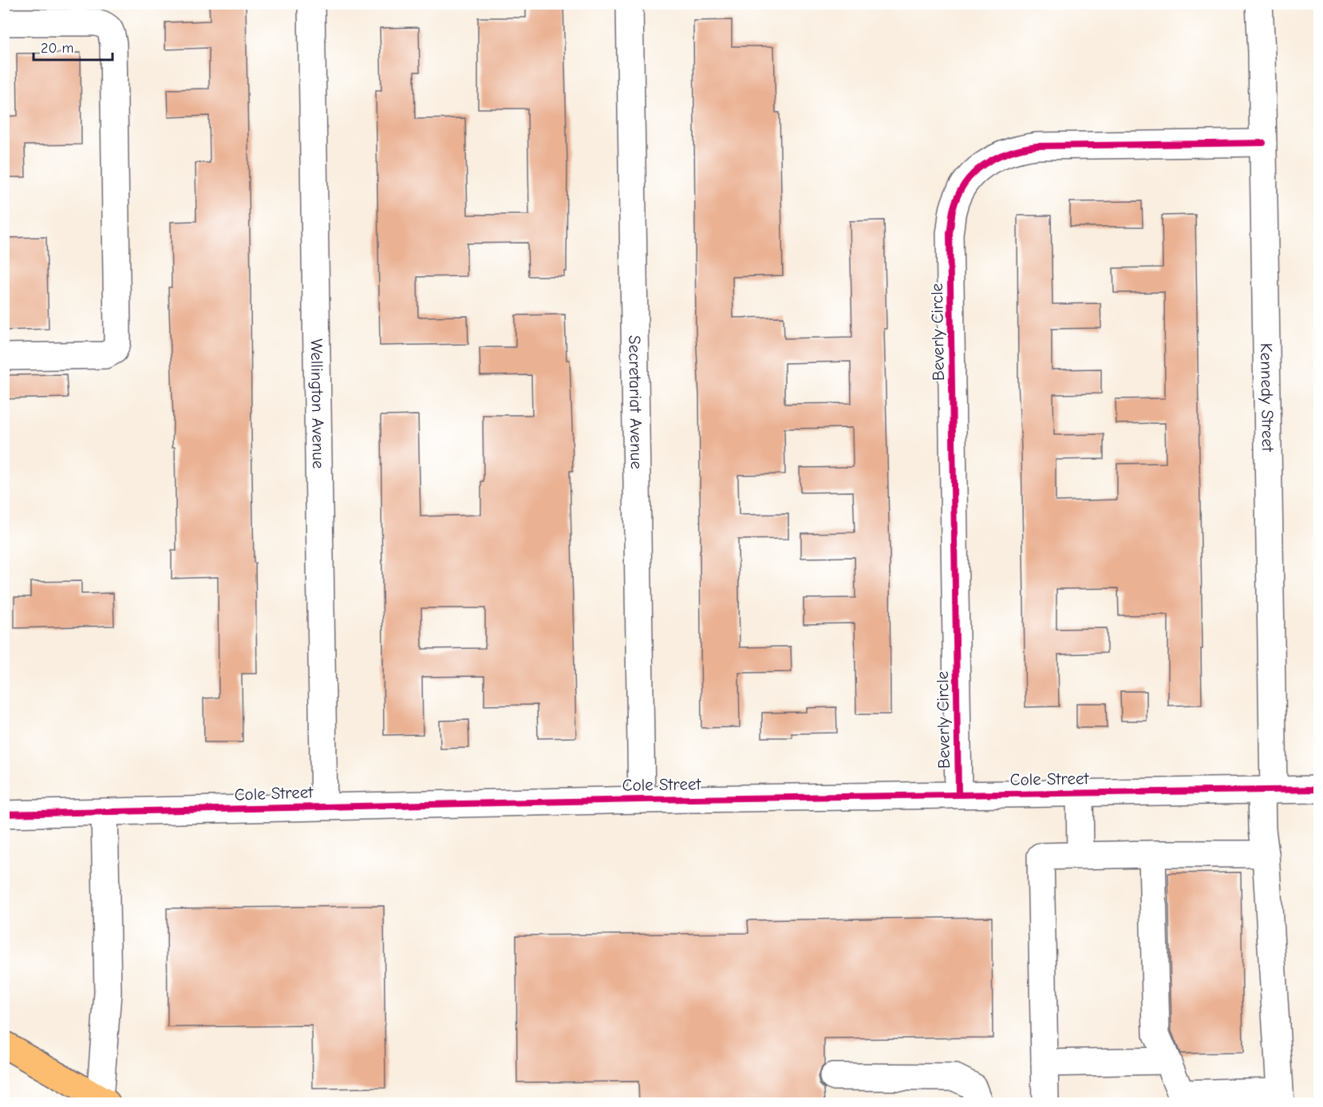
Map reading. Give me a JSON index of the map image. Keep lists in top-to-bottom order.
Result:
{
  "streets": {
    "street": [
      "Beverly Circle",
      "Kennedy Street",
      "Secretariat Avenue",
      "Wellington Avenue",
      "Cole Street"
    ]
  },
  "crossings": [
    ["Beverly Circle", "Kennedy Street"],
    ["Beverly Circle", "Cole Street"],
    ["Kennedy Street", "Cole Street"],
    ["Secretariat Avenue", "Cole Street"],
    ["Wellington Avenue", "Cole Street"]
  ],
  "scale_bar": "20 m"
}
